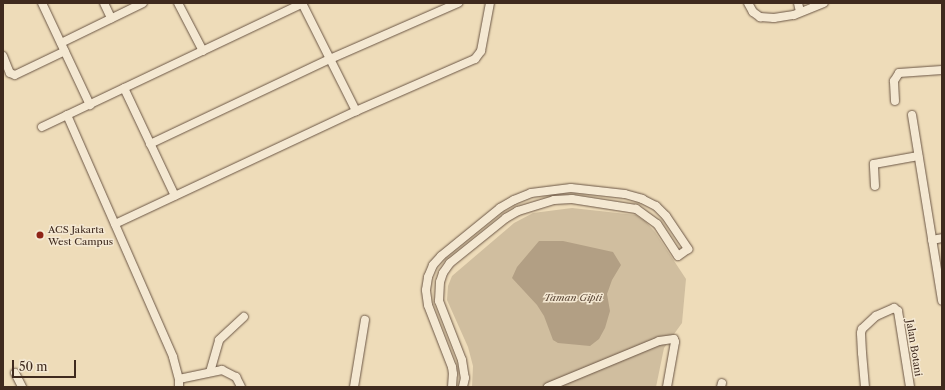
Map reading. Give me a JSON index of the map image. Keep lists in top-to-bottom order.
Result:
{
  "streets": {
    "street": ["Jalan Botani"]
  },
  "parks": ["Taman Gipti"],
  "places": ["ACS Jakarta West Campus"],
  "scale_bar": "50 m"
}
